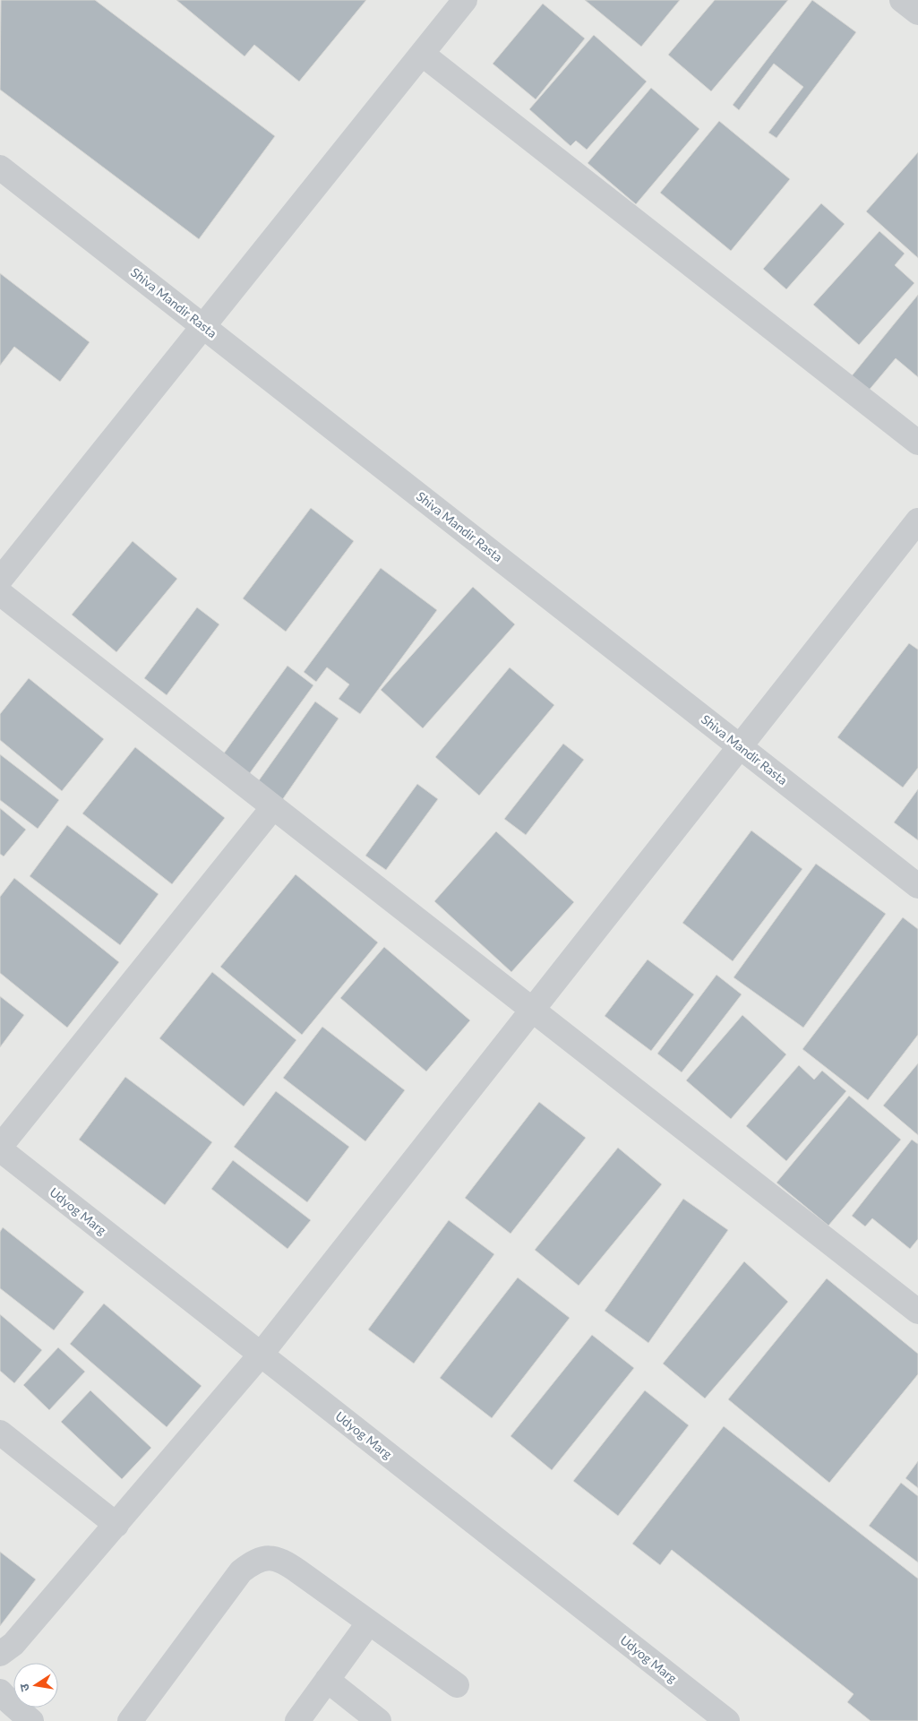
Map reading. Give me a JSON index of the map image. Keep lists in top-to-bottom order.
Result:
{
  "streets": {
    "street": ["Shiva Mandir Rasta", "Udyog Marg"]
  },
  "north": "left"
}
